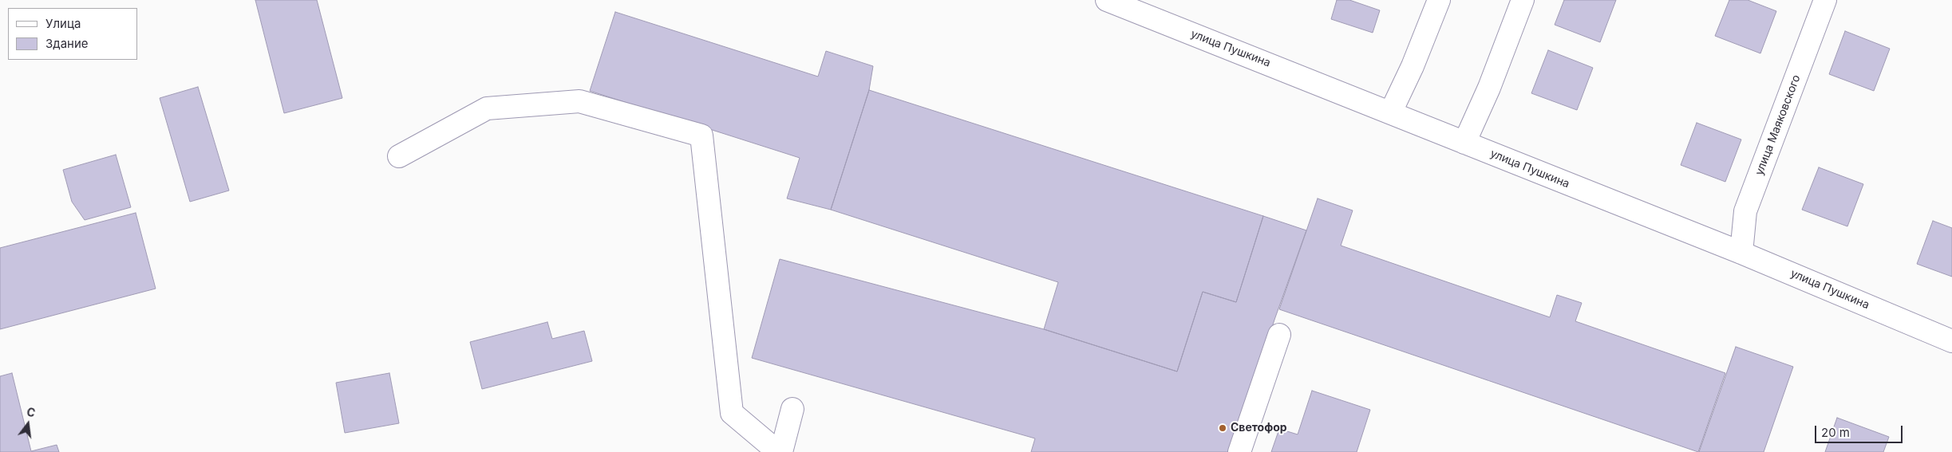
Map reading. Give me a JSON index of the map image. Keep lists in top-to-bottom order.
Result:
{
  "streets": {
    "street": ["улица Пушкина", "улица Маяковского"]
  },
  "crossings": [
    ["улица Пушкина", "улица Маяковского"]
  ],
  "places": ["Светофор"],
  "legend": ["Улица", "Здание"],
  "scale_bar": "20 m",
  "north": "top"
}
